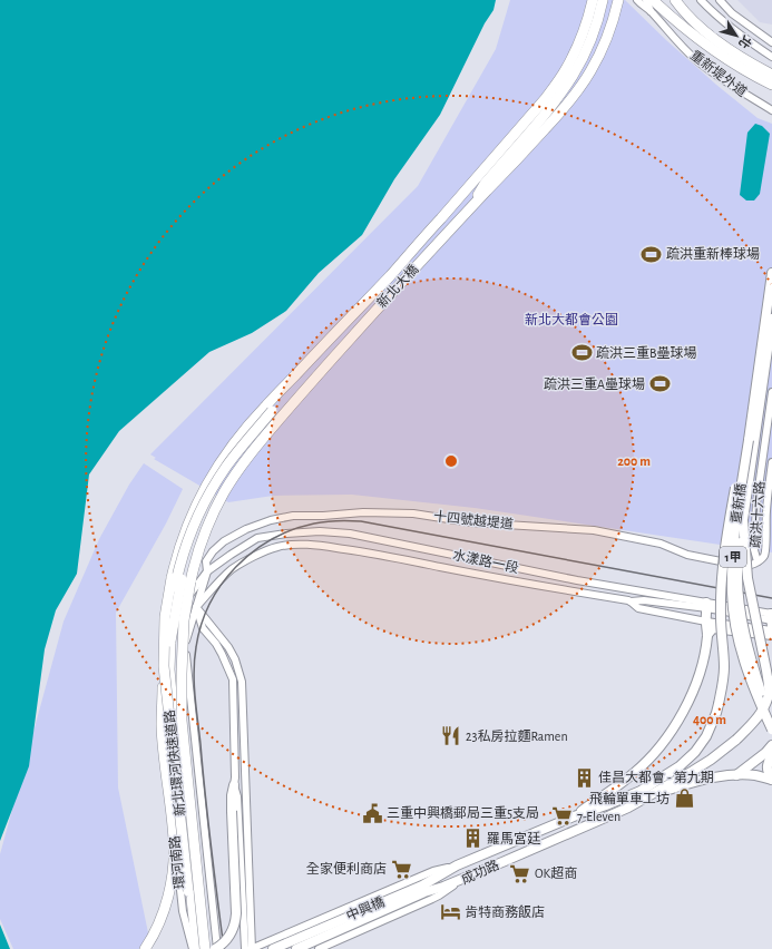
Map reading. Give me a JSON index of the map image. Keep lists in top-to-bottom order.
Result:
{
  "streets": {
    "highway": ["新北大橋", "新北環河快速道路"],
    "main road": [
      "重新橋",
      "1甲",
      "成功路",
      "中興橋"
    ],
    "street": [
      "重新堤外道",
      "疏洪十六路",
      "十四號越堤道",
      "水漾路一段",
      "環河南路"
    ]
  },
  "crossings": [
    ["新北大橋", "新北環河快速道路"],
    ["疏洪十六路", "十四號越堤道"],
    ["十四號越堤道", "水漾路一段"],
    ["十四號越堤道", "環河南路"],
    ["水漾路一段", "環河南路"],
    ["新北環河快速道路", "環河南路"],
    ["成功路", "中興橋"]
  ],
  "parks": ["新北大都會公園"],
  "places": {
    "sports": ["疏洪重新棒球場", "疏洪三重B壘球場", "疏洪三重A壘球場"],
    "restaurant": ["23私房拉麵Ramen"],
    "building": ["佳昌大都會 - 第九期", "羅馬宮廷"],
    "shop": ["飛輪單車工坊"],
    "public building": ["三重中興橋郵局三重5支局"],
    "supermarket": ["7-Eleven", "全家便利商店", "OK超商"],
    "hotel": ["肯特商務飯店"]
  },
  "north": "bottom right",
  "rings": ["200 m", "400 m"]
}
